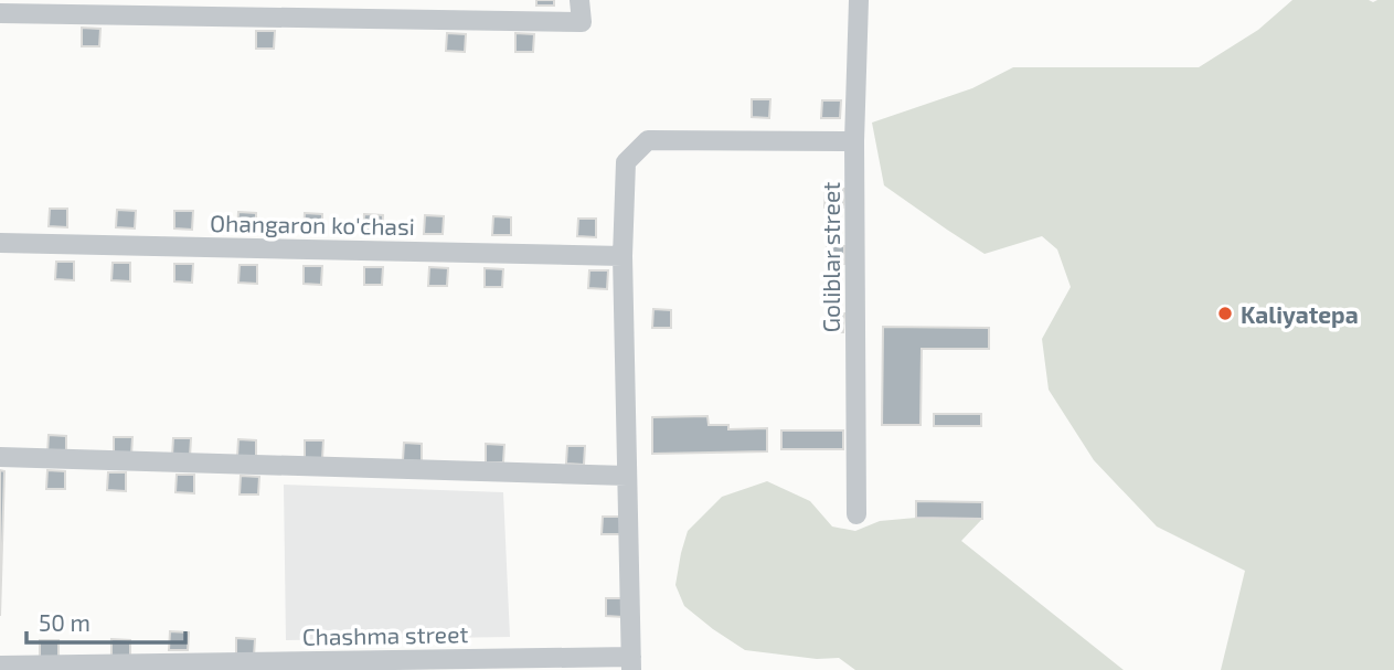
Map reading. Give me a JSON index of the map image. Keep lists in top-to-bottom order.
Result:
{
  "streets": {
    "street": ["Ohangaron ko'chasi", "Goliblar street", "Chashma street"]
  },
  "places": ["Kaliyatepa"],
  "scale_bar": "50 m"
}
